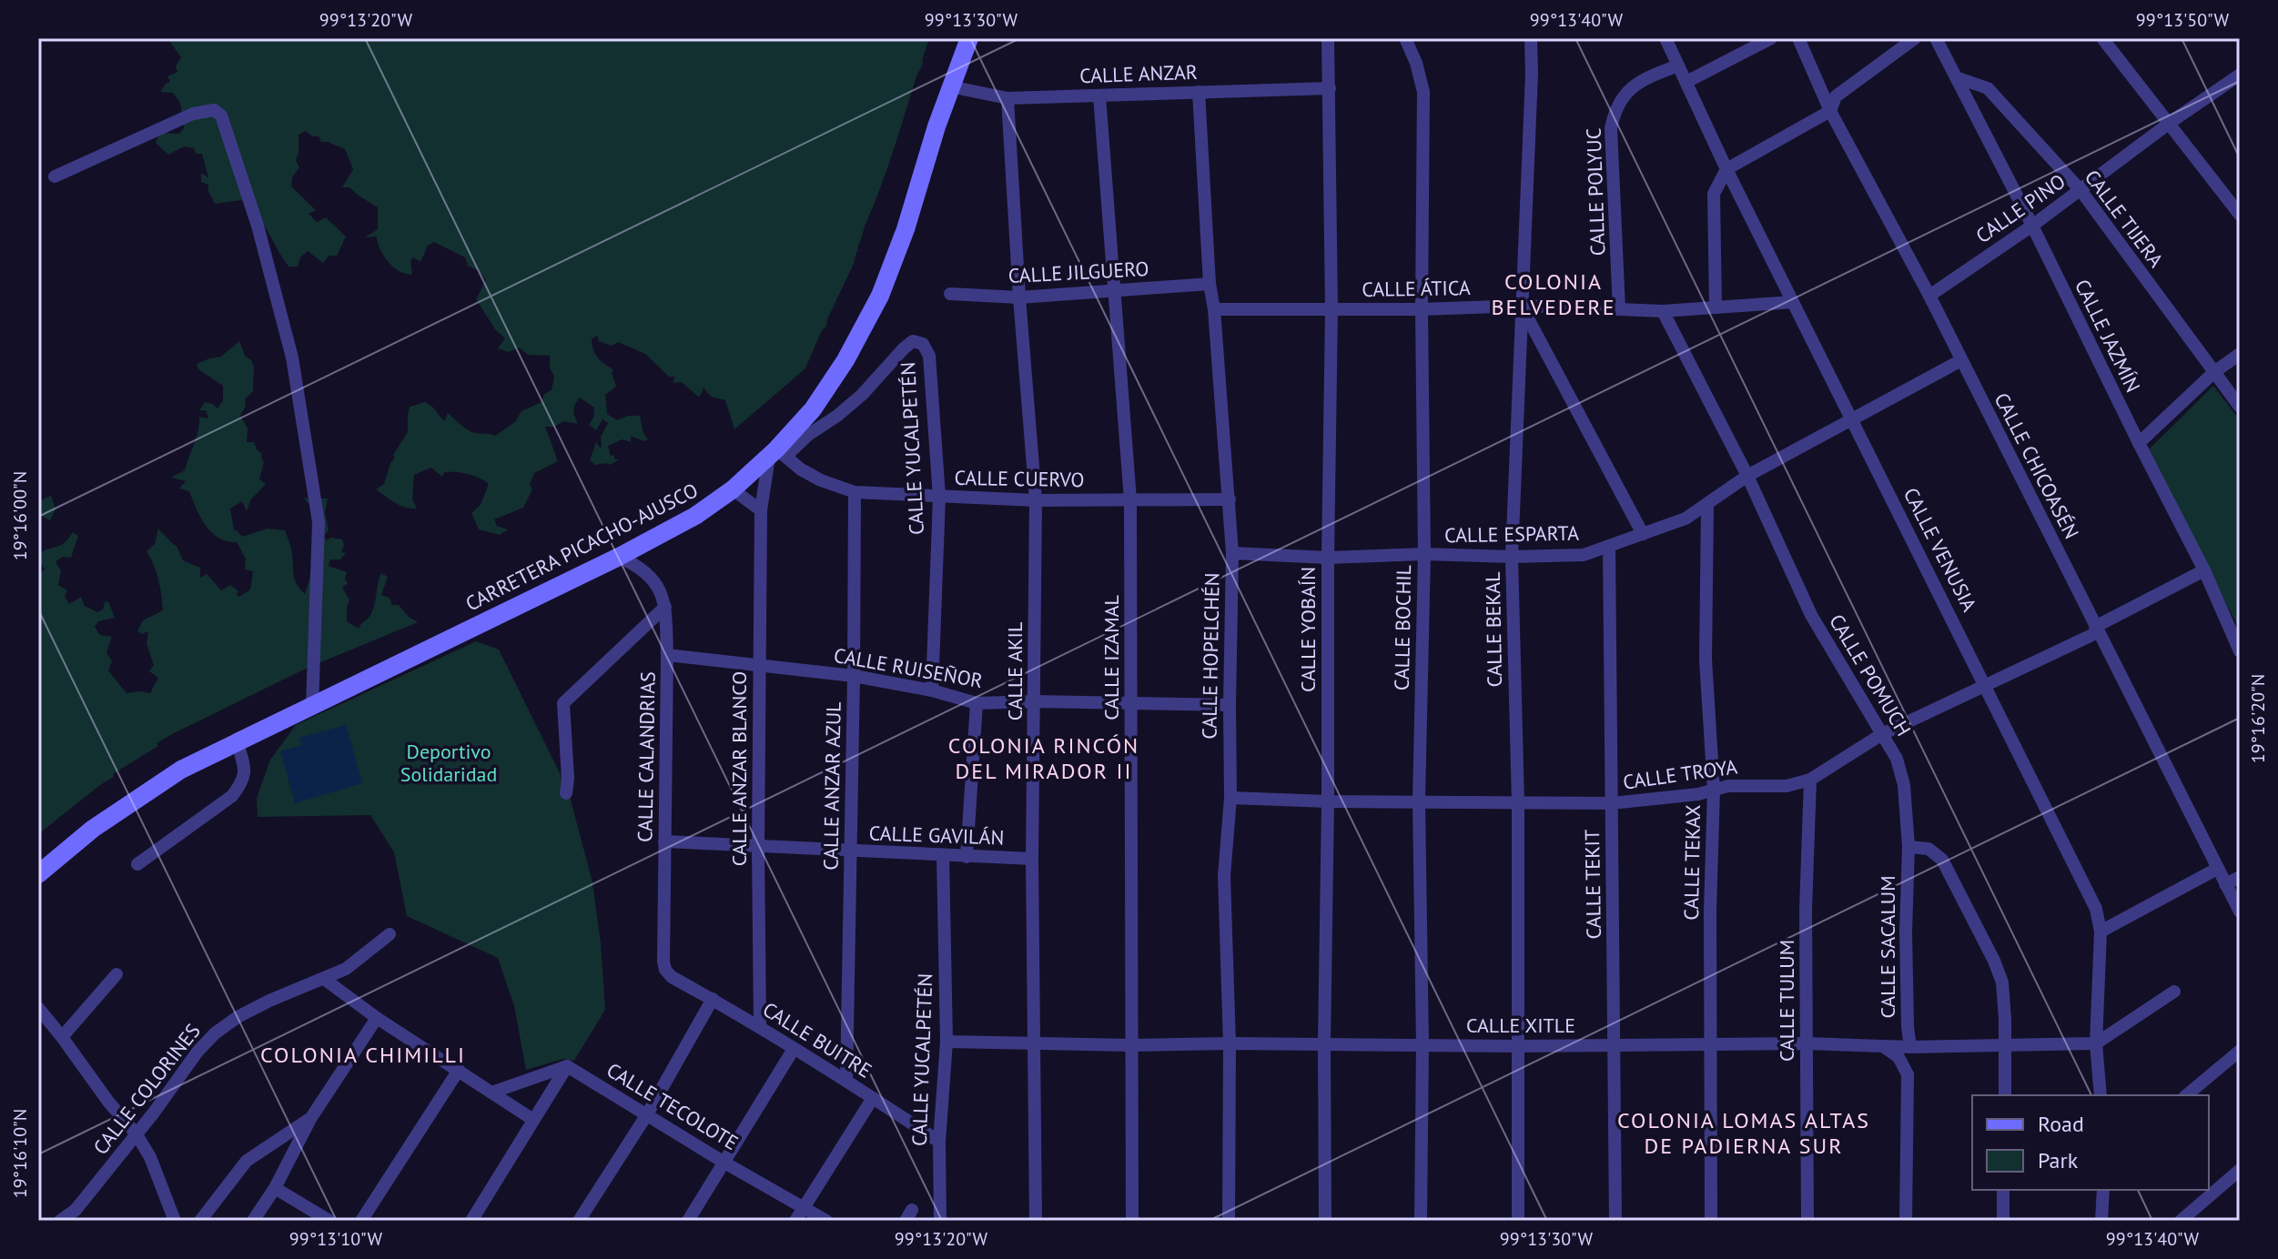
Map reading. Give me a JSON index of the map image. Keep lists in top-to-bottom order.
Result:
{
  "streets": {
    "main road": ["CARRETERA PICACHO-AJUSCO"],
    "street": [
      "CALLE ANZAR",
      "CALLE POLYUC",
      "CALLE PINO",
      "CALLE TIJERA",
      "CALLE JILGUERO",
      "CALLE ÁTICA",
      "CALLE JAZMÍN",
      "CALLE YUCALPETÉN",
      "CALLE CHICOASÉN",
      "CALLE CUERVO",
      "CALLE ESPARTA",
      "CALLE VENUSIA",
      "CALLE BOCHIL",
      "CALLE YOBAÍN",
      "CALLE BEKAL",
      "CALLE HOPELCHÉN",
      "CALLE IZAMAL",
      "CALLE RUISEÑOR",
      "CALLE AKIL",
      "CALLE POMUCH",
      "CALLE CALANDRIAS",
      "CALLE ANZAR BLANCO",
      "CALLE TROYA",
      "CALLE ANZAR AZUL",
      "CALLE GAVILÁN",
      "CALLE TEKAX",
      "CALLE TEKIT",
      "CALLE SACALUM",
      "CALLE TULUM",
      "CALLE XITLE",
      "CALLE BUITRE",
      "CALLE COLORINES",
      "CALLE TECOLOTE"
    ]
  },
  "crossings": [
    ["CALLE ANZAR", "CARRETERA PICACHO-AJUSCO"],
    ["CALLE ANZAR", "CALLE YOBAÍN"],
    ["CALLE ANZAR", "CALLE HOPELCHÉN"],
    ["CALLE ANZAR", "CALLE IZAMAL"],
    ["CALLE ANZAR", "CALLE AKIL"],
    ["CALLE POLYUC", "CALLE ÁTICA"],
    ["CALLE POLYUC", "CALLE VENUSIA"],
    ["CALLE PINO", "CALLE TIJERA"],
    ["CALLE PINO", "CALLE JAZMÍN"],
    ["CALLE PINO", "CALLE CHICOASÉN"],
    ["CALLE TIJERA", "CALLE JAZMÍN"],
    ["CALLE JILGUERO", "CALLE HOPELCHÉN"],
    ["CALLE JILGUERO", "CALLE IZAMAL"],
    ["CALLE JILGUERO", "CALLE AKIL"],
    ["CALLE ÁTICA", "CALLE VENUSIA"],
    ["CALLE ÁTICA", "CALLE BOCHIL"],
    ["CALLE ÁTICA", "CALLE YOBAÍN"],
    ["CALLE ÁTICA", "CALLE BEKAL"],
    ["CALLE ÁTICA", "CALLE HOPELCHÉN"],
    ["CALLE ÁTICA", "CALLE POMUCH"],
    ["CALLE JAZMÍN", "CALLE TROYA"],
    ["CALLE YUCALPETÉN", "CALLE CUERVO"],
    ["CALLE YUCALPETÉN", "CARRETERA PICACHO-AJUSCO"],
    ["CALLE YUCALPETÉN", "CALLE RUISEÑOR"],
    ["CALLE YUCALPETÉN", "CALLE ANZAR BLANCO"],
    ["CALLE YUCALPETÉN", "CALLE GAVILÁN"],
    ["CALLE YUCALPETÉN", "CALLE XITLE"],
    ["CALLE YUCALPETÉN", "CALLE BUITRE"],
    ["CALLE CHICOASÉN", "CALLE ESPARTA"],
    ["CALLE CHICOASÉN", "CALLE TROYA"],
    ["CALLE CUERVO", "CARRETERA PICACHO-AJUSCO"],
    ["CALLE CUERVO", "CALLE HOPELCHÉN"],
    ["CALLE CUERVO", "CALLE IZAMAL"],
    ["CALLE CUERVO", "CALLE AKIL"],
    ["CALLE CUERVO", "CALLE ANZAR BLANCO"],
    ["CALLE CUERVO", "CALLE ANZAR AZUL"],
    ["CALLE ESPARTA", "CALLE VENUSIA"],
    ["CALLE ESPARTA", "CALLE BOCHIL"],
    ["CALLE ESPARTA", "CALLE YOBAÍN"],
    ["CALLE ESPARTA", "CALLE BEKAL"],
    ["CALLE ESPARTA", "CALLE HOPELCHÉN"],
    ["CALLE ESPARTA", "CALLE POMUCH"],
    ["CALLE ESPARTA", "CALLE TEKAX"],
    ["CALLE ESPARTA", "CALLE TEKIT"],
    ["CARRETERA PICACHO-AJUSCO", "CALLE CALANDRIAS"],
    ["CARRETERA PICACHO-AJUSCO", "CALLE ANZAR BLANCO"],
    ["CALLE VENUSIA", "CALLE TROYA"],
    ["CALLE VENUSIA", "CALLE XITLE"],
    ["CALLE BOCHIL", "CALLE TROYA"],
    ["CALLE BOCHIL", "CALLE XITLE"],
    ["CALLE YOBAÍN", "CALLE TROYA"],
    ["CALLE YOBAÍN", "CALLE XITLE"],
    ["CALLE BEKAL", "CALLE TROYA"],
    ["CALLE BEKAL", "CALLE XITLE"],
    ["CALLE HOPELCHÉN", "CALLE RUISEÑOR"],
    ["CALLE HOPELCHÉN", "CALLE TROYA"],
    ["CALLE HOPELCHÉN", "CALLE XITLE"],
    ["CALLE IZAMAL", "CALLE RUISEÑOR"],
    ["CALLE IZAMAL", "CALLE XITLE"],
    ["CALLE RUISEÑOR", "CALLE AKIL"],
    ["CALLE RUISEÑOR", "CALLE CALANDRIAS"],
    ["CALLE RUISEÑOR", "CALLE ANZAR BLANCO"],
    ["CALLE RUISEÑOR", "CALLE ANZAR AZUL"],
    ["CALLE AKIL", "CALLE GAVILÁN"],
    ["CALLE AKIL", "CALLE XITLE"],
    ["CALLE POMUCH", "CALLE TROYA"],
    ["CALLE POMUCH", "CALLE SACALUM"],
    ["CALLE CALANDRIAS", "CALLE GAVILÁN"],
    ["CALLE CALANDRIAS", "CALLE BUITRE"],
    ["CALLE ANZAR BLANCO", "CALLE GAVILÁN"],
    ["CALLE ANZAR BLANCO", "CALLE BUITRE"],
    ["CALLE TROYA", "CALLE TEKAX"],
    ["CALLE TROYA", "CALLE TEKIT"],
    ["CALLE TROYA", "CALLE TULUM"],
    ["CALLE ANZAR AZUL", "CALLE GAVILÁN"],
    ["CALLE ANZAR AZUL", "CALLE BUITRE"],
    ["CALLE TEKAX", "CALLE XITLE"],
    ["CALLE TEKIT", "CALLE XITLE"],
    ["CALLE SACALUM", "CALLE XITLE"],
    ["CALLE TULUM", "CALLE XITLE"]
  ],
  "districts": [
    "COLONIA BELVEDERE",
    "COLONIA RINCÓN DEL MIRADOR II",
    "COLONIA CHIMILLI",
    "COLONIA LOMAS ALTAS DE PADIERNA SUR"
  ],
  "parks": ["Deportivo Solidaridad"],
  "legend": ["Road", "Park"],
  "coordinates": [
    "99°13'20\"W",
    "99°13'30\"W",
    "99°13'40\"W",
    "99°13'50\"W",
    "19°16'00\"N",
    "19°16'20\"N",
    "19°16'10\"N",
    "99°13'10\"W"
  ]
}
